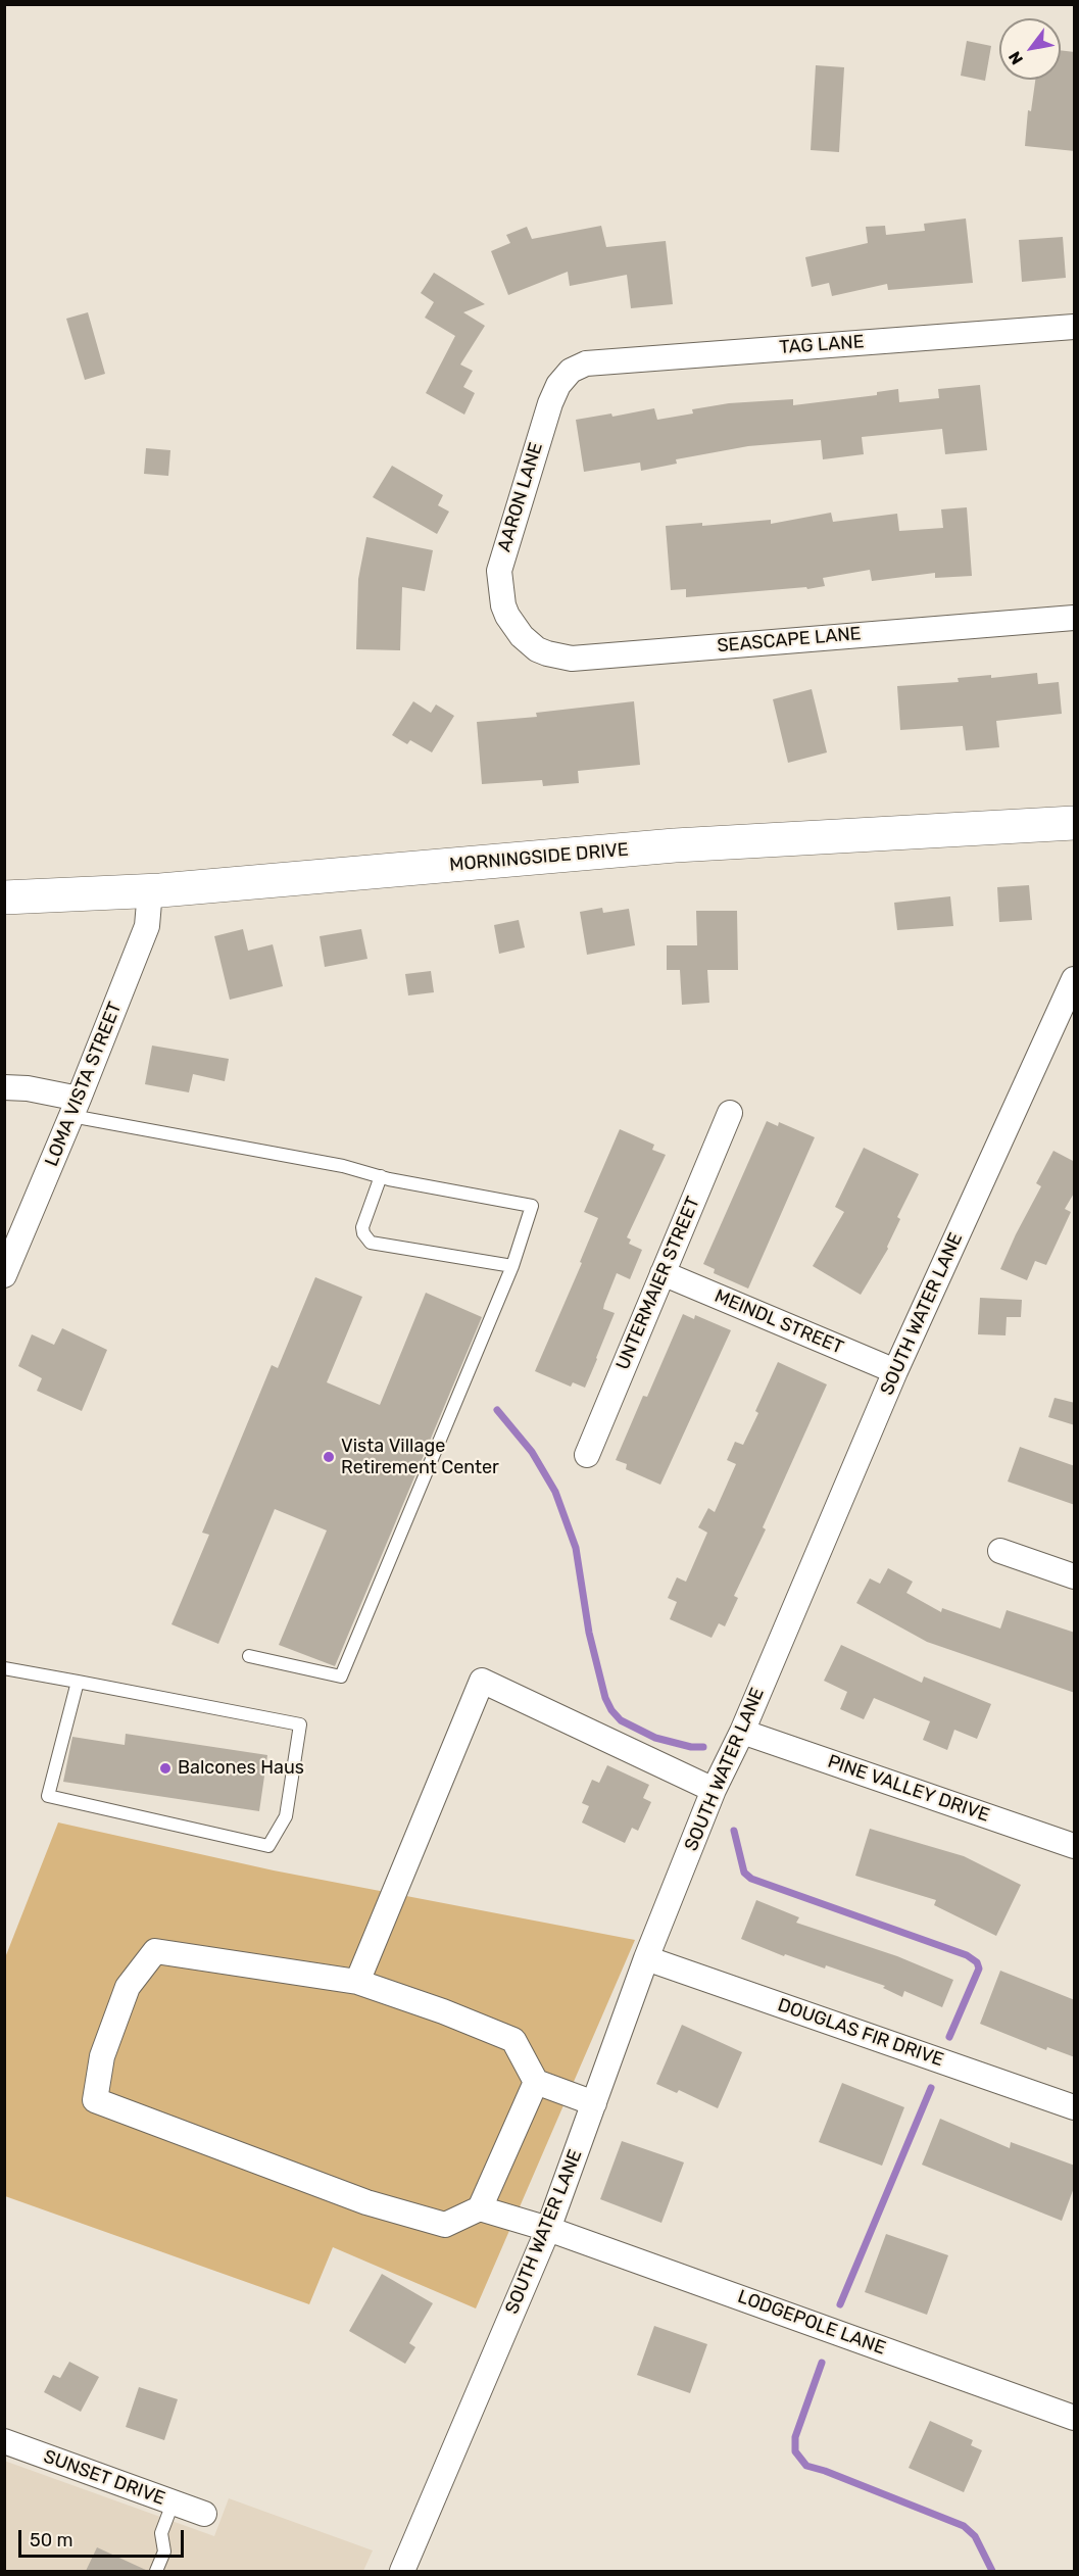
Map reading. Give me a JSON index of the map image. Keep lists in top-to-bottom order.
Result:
{
  "streets": {
    "street": [
      "TAG LANE",
      "AARON LANE",
      "SEASCAPE LANE",
      "MORNINGSIDE DRIVE",
      "LOMA VISTA STREET",
      "UNTERMAIER STREET",
      "SOUTH WATER LANE",
      "MEINDL STREET",
      "PINE VALLEY DRIVE",
      "DOUGLAS FIR DRIVE",
      "LODGEPOLE LANE",
      "SUNSET DRIVE"
    ]
  },
  "crossings": [
    ["TAG LANE", "AARON LANE"],
    ["AARON LANE", "SEASCAPE LANE"],
    ["MORNINGSIDE DRIVE", "LOMA VISTA STREET"],
    ["UNTERMAIER STREET", "MEINDL STREET"],
    ["SOUTH WATER LANE", "MEINDL STREET"],
    ["SOUTH WATER LANE", "PINE VALLEY DRIVE"],
    ["SOUTH WATER LANE", "DOUGLAS FIR DRIVE"],
    ["SOUTH WATER LANE", "LODGEPOLE LANE"]
  ],
  "places": ["Vista Village Retirement Center", "Balcones Haus"],
  "scale_bar": "50 m",
  "north": "bottom left"
}
